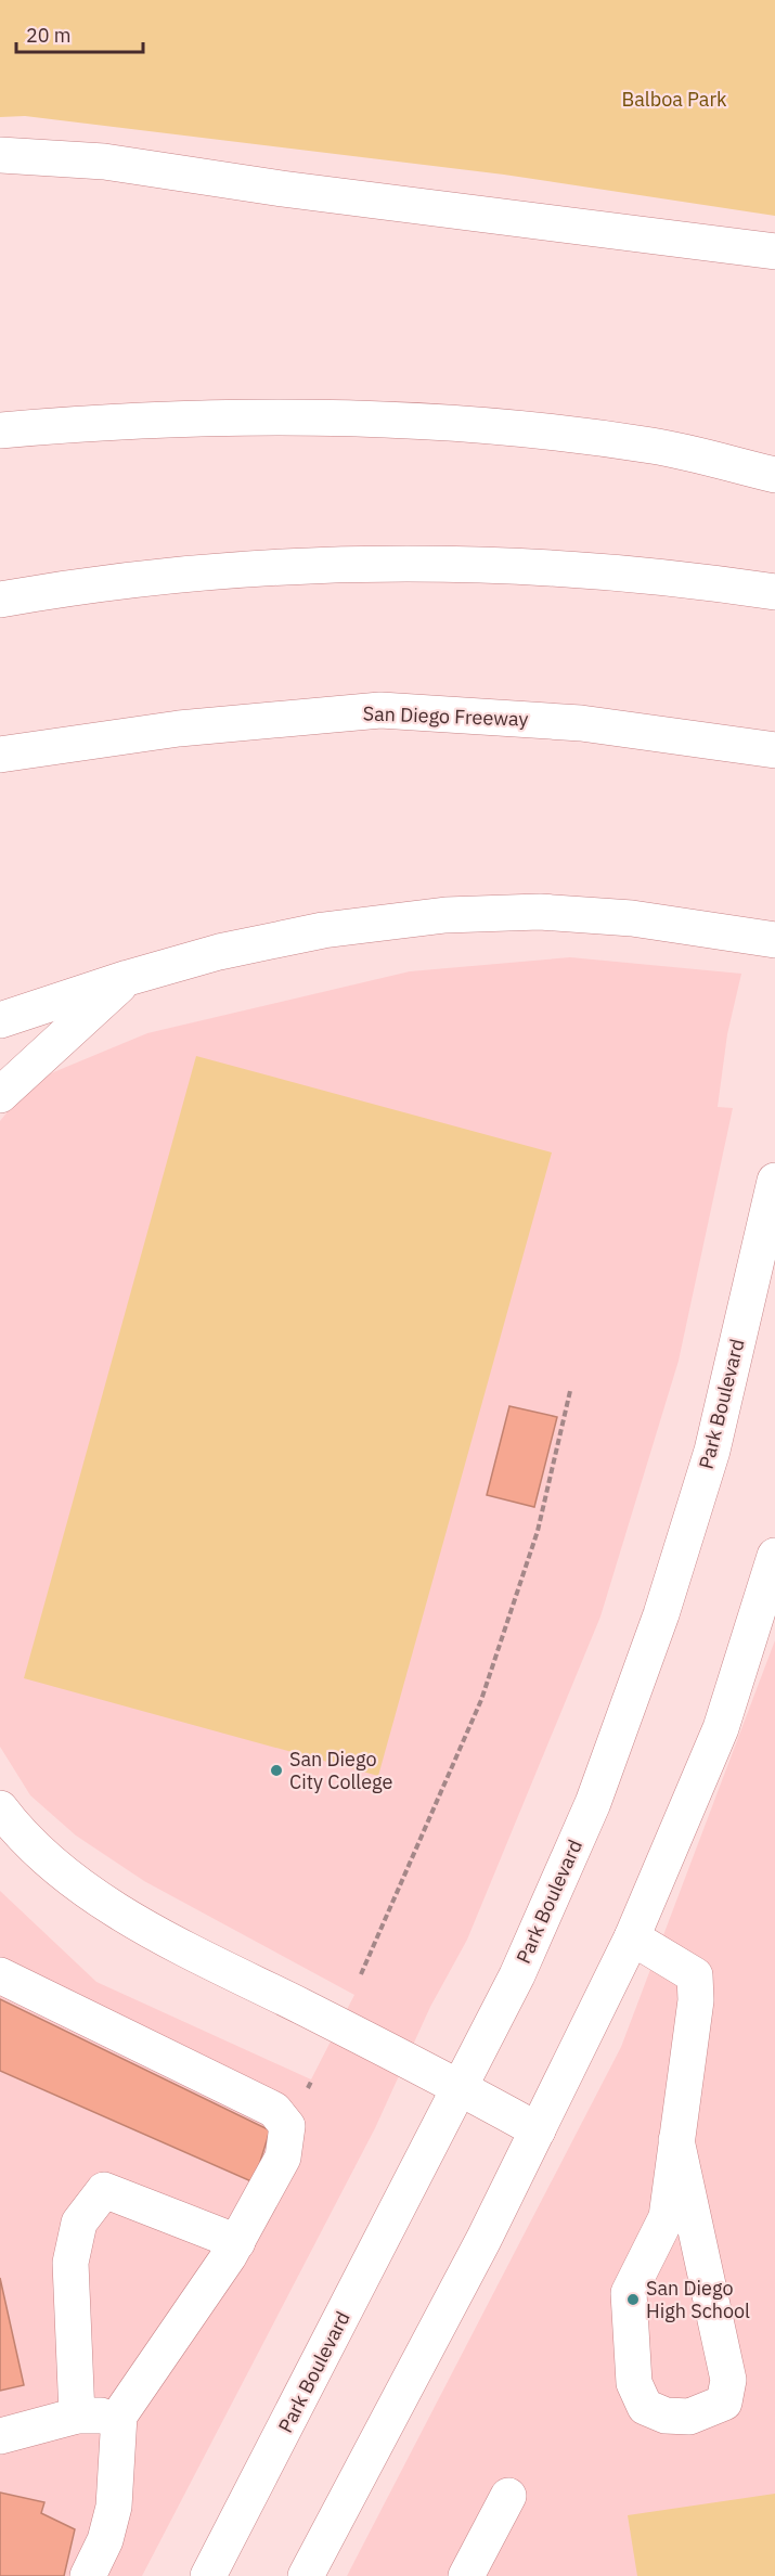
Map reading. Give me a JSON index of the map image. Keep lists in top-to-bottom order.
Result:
{
  "streets": {
    "main road": ["San Diego Freeway", "Park Boulevard"]
  },
  "parks": ["Balboa Park"],
  "places": ["San Diego City College", "San Diego High School"],
  "scale_bar": "20 m"
}
